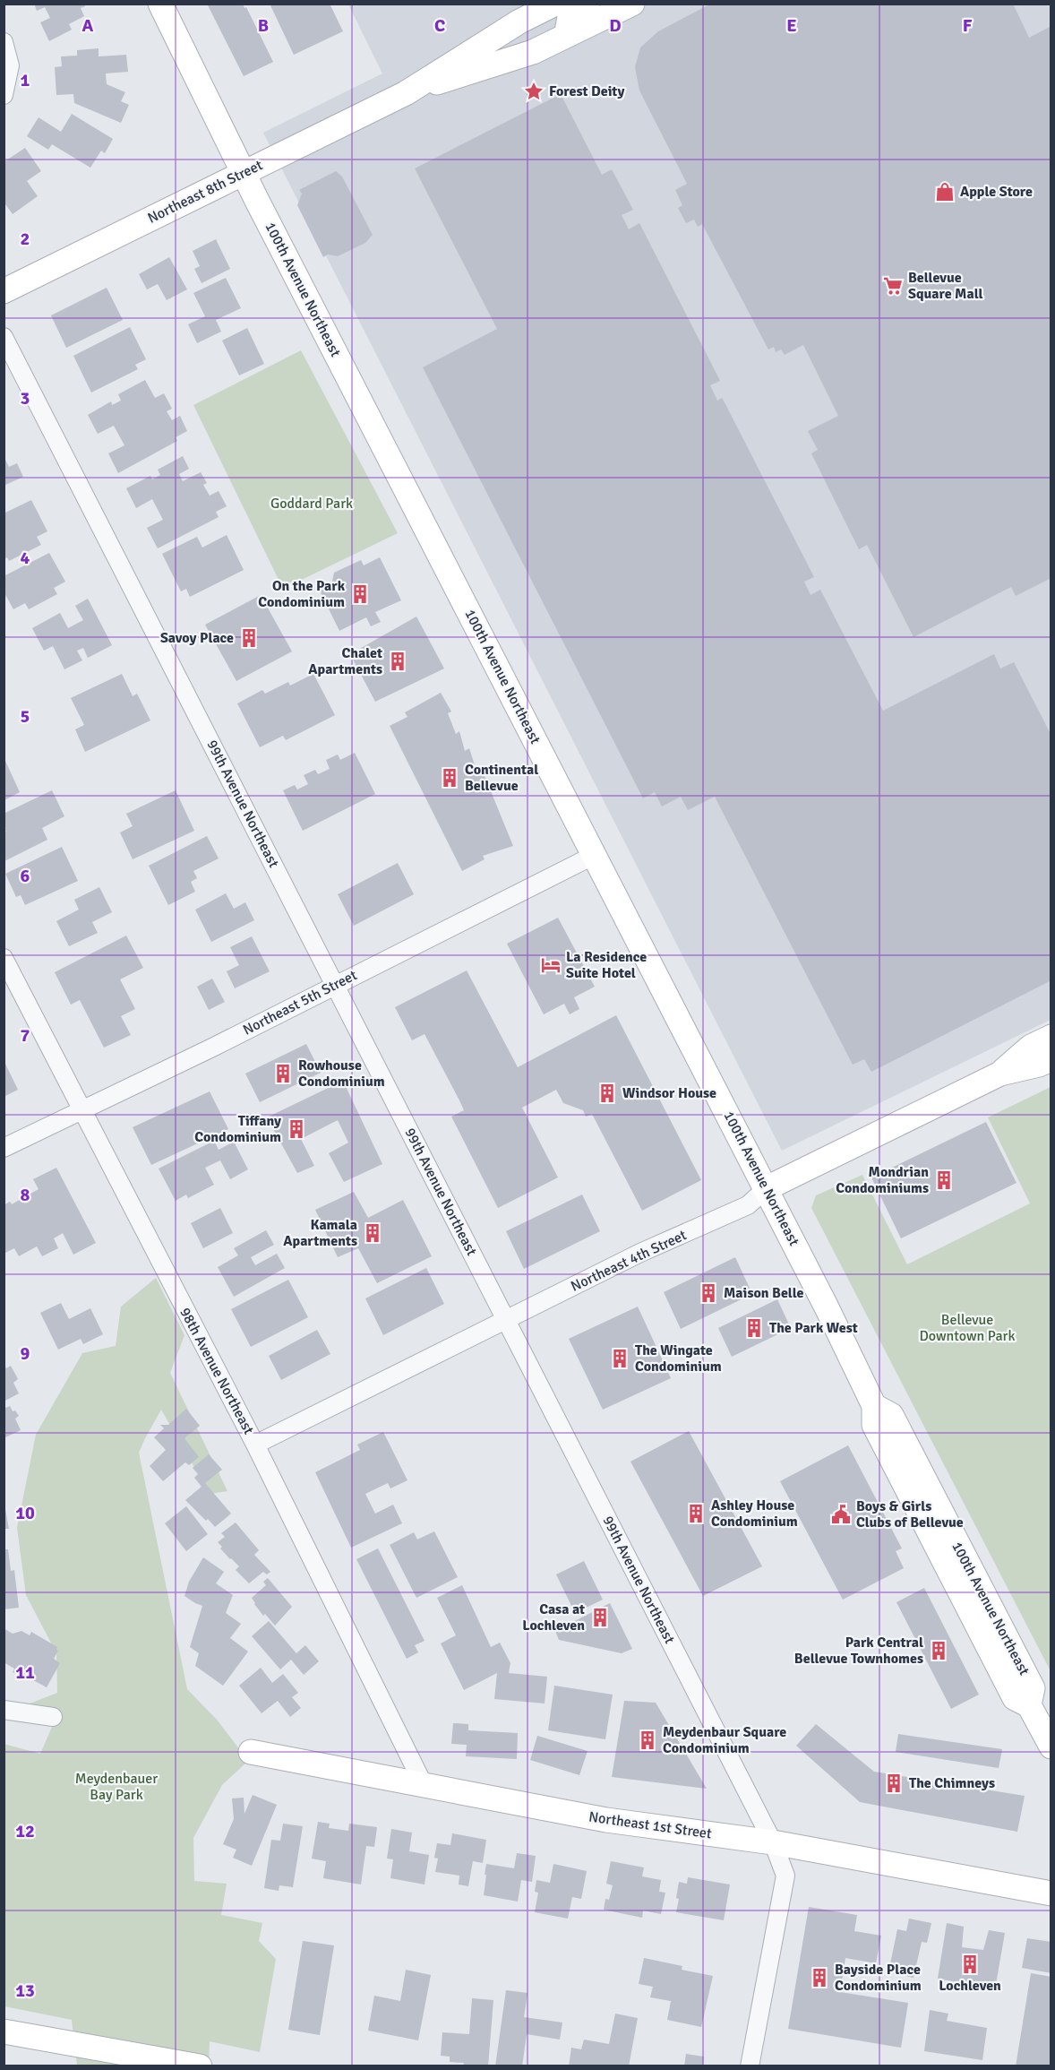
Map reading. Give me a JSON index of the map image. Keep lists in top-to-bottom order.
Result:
{
  "streets": {
    "main road": [
      "Northeast 8th Street",
      "100th Avenue Northeast",
      "Northeast 4th Street",
      "Northeast 1st Street"
    ],
    "street": ["99th Avenue Northeast", "Northeast 5th Street", "98th Avenue Northeast"]
  },
  "crossings": [
    ["Northeast 8th Street", "100th Avenue Northeast"],
    ["100th Avenue Northeast", "Northeast 5th Street"],
    ["100th Avenue Northeast", "Northeast 4th Street"],
    ["99th Avenue Northeast", "Northeast 5th Street"],
    ["99th Avenue Northeast", "Northeast 4th Street"],
    ["99th Avenue Northeast", "Northeast 1st Street"],
    ["Northeast 5th Street", "98th Avenue Northeast"],
    ["Northeast 4th Street", "98th Avenue Northeast"],
    ["98th Avenue Northeast", "Northeast 1st Street"]
  ],
  "parks": ["Goddard Park", "Bellevue Downtown Park", "Meydenbauer Bay Park"],
  "places": {
    "place": ["Forest Deity"],
    "shop": ["Apple Store"],
    "supermarket": ["Bellevue Square Mall"],
    "building": [
      "On the Park Condominium",
      "Savoy Place",
      "Chalet Apartments",
      "Continental Bellevue",
      "Rowhouse Condominium",
      "Windsor House",
      "Tiffany Condominium",
      "Mondrian Condominiums",
      "Kamala Apartments",
      "Maison Belle",
      "The Park West",
      "The Wingate Condominium",
      "Ashley House Condominium",
      "Casa at Lochleven",
      "Park Central Bellevue Townhomes",
      "Meydenbaur Square Condominium",
      "The Chimneys",
      "Lochleven",
      "Bayside Place Condominium"
    ],
    "hotel": ["La Residence Suite Hotel"],
    "public building": ["Boys & Girls Clubs of Bellevue"]
  },
  "grid": {
    "columns": [
      "A",
      "B",
      "C",
      "D",
      "E",
      "F"
    ],
    "rows": [
      "1",
      "2",
      "3",
      "4",
      "5",
      "6",
      "7",
      "8",
      "9",
      "10",
      "11",
      "12",
      "13"
    ]
  }
}
